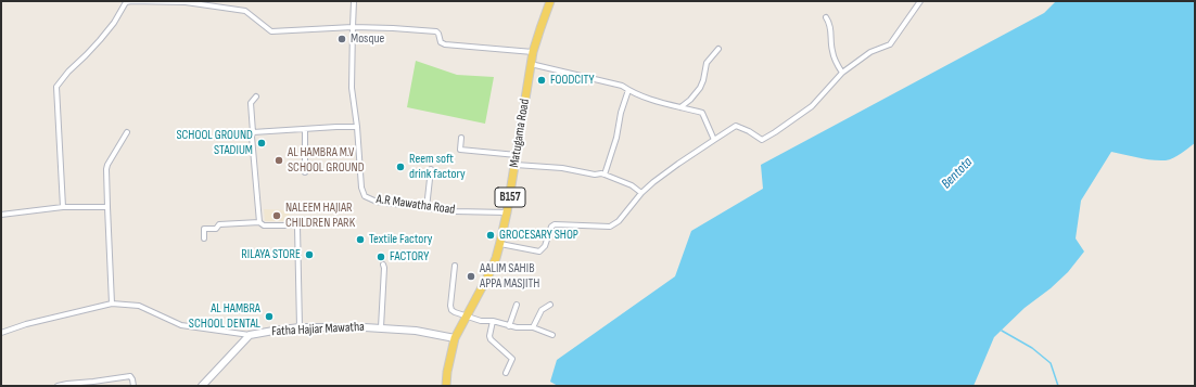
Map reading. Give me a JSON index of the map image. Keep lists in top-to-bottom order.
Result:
{
  "streets": {
    "main road": ["Matugama Road", "B157"],
    "street": ["A.R Mawatha Road", "Fatha Hajiar Mawatha"]
  },
  "crossings": [
    ["Matugama Road", "A.R Mawatha Road"],
    ["Matugama Road", "Fatha Hajiar Mawatha"]
  ],
  "water": ["Bentota"],
  "places": [
    "Mosque",
    "FOODCITY",
    "SCHOOL GROUND STADIUM",
    "AL HAMBRA M.V SCHOOL GROUND",
    "Reem soft drink factory",
    "NALEEM HAJIAR CHILDREN PARK",
    "GROCESARY SHOP",
    "Textile Factory",
    "RILAYA STORE",
    "FACTORY",
    "AALIM SAHIB APPA MASJITH",
    "AL HAMBRA SCHOOL DENTAL"
  ]
}
